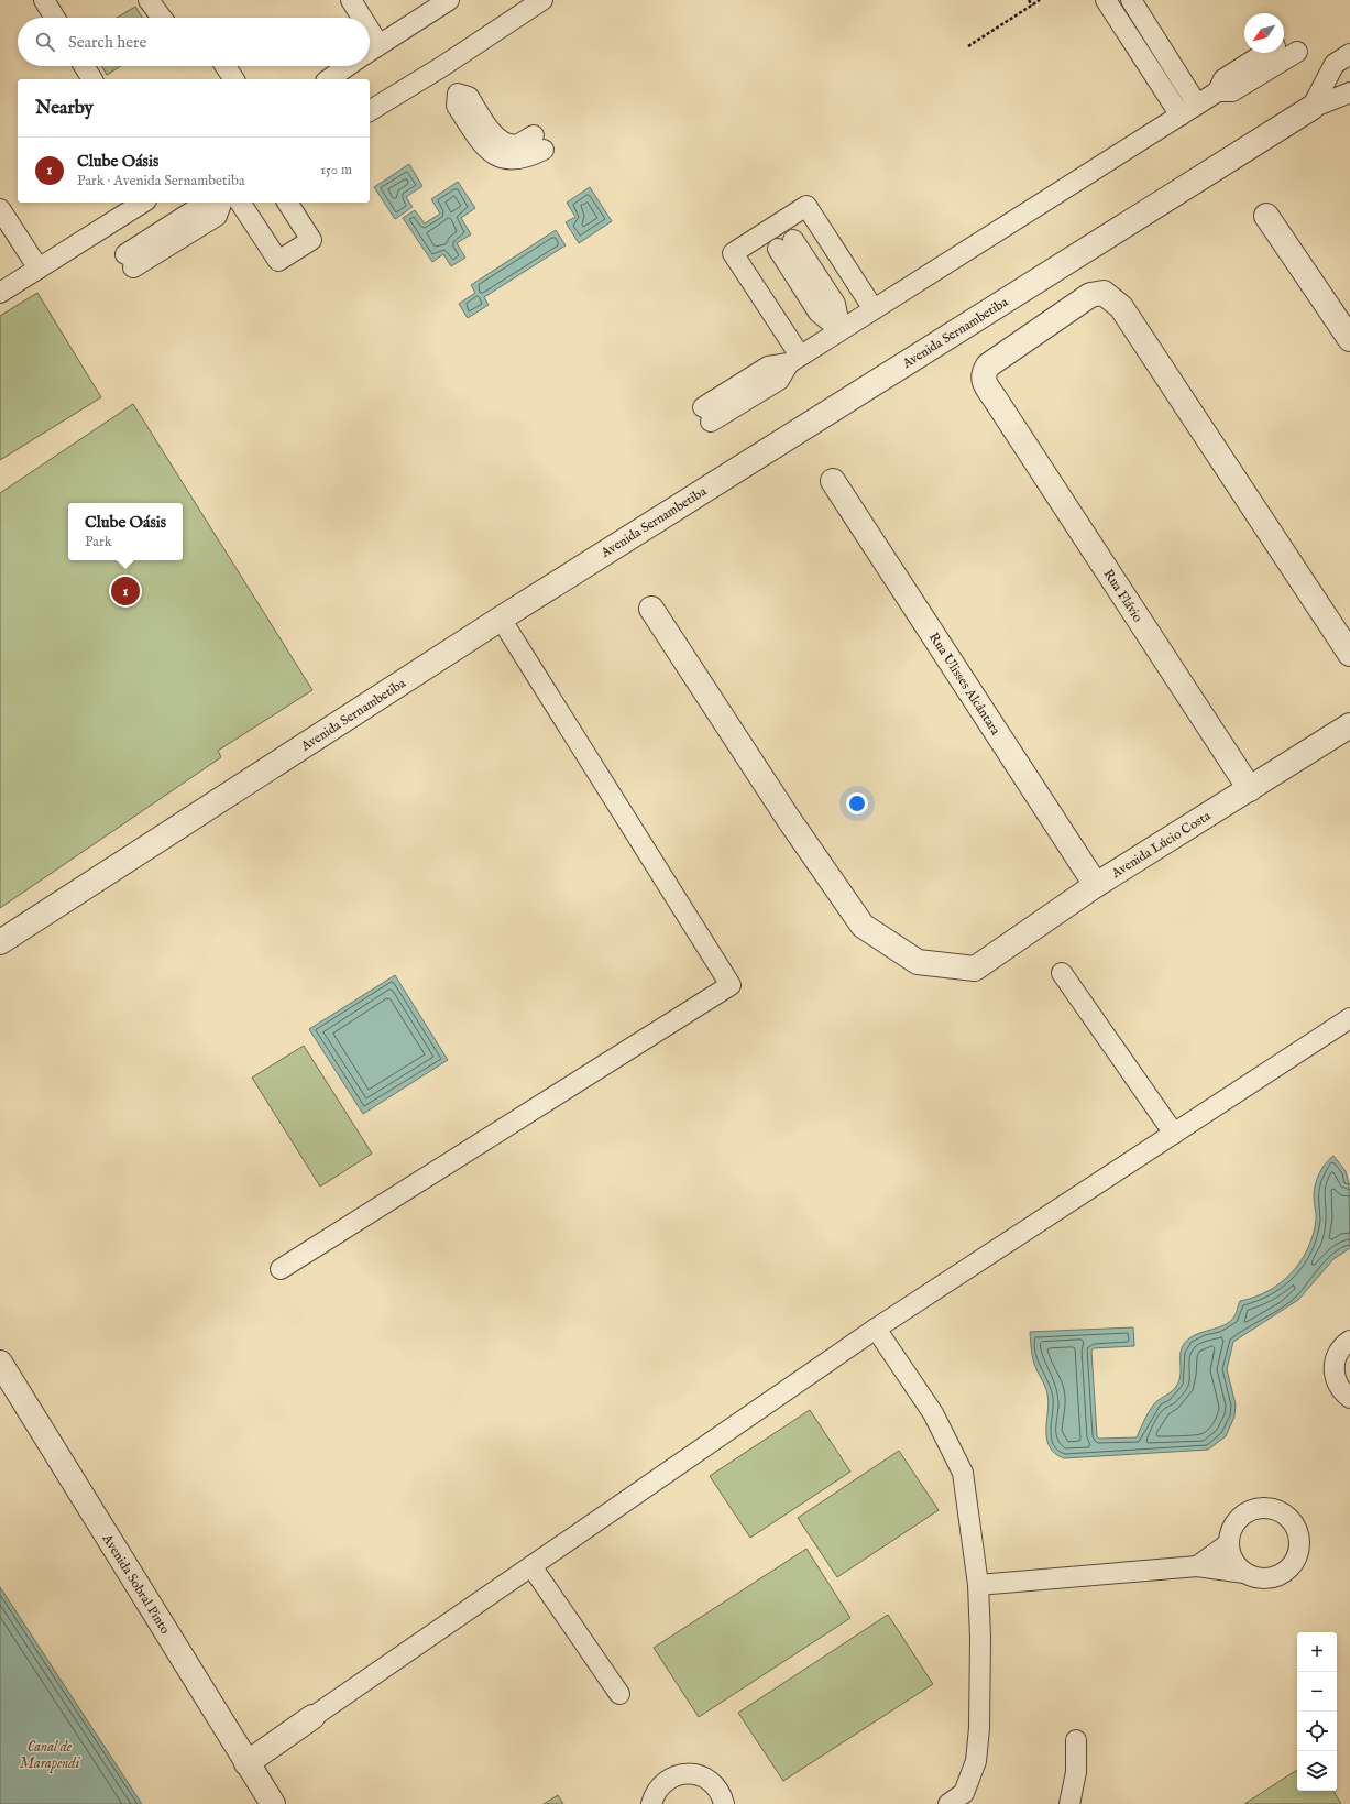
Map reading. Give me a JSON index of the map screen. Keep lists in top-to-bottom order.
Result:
{
  "streets": {
    "street": [
      "Avenida Sernambetiba",
      "Rua Flávio",
      "Rua Ulisses Alcântara",
      "Avenida Lúcio Costa",
      "Avenida Sobral Pinto"
    ]
  },
  "crossings": [
    ["Rua Flávio", "Avenida Lúcio Costa"],
    ["Rua Ulisses Alcântara", "Avenida Lúcio Costa"]
  ],
  "water": ["Canal de Marapendi"],
  "north": "bottom left",
  "page": {
    "search": "Search here",
    "heading": "Nearby",
    "list": [
      {
        "mark": "1",
        "name": "Clube Oásis",
        "note": "Park · Avenida Sernambetiba",
        "value": "150 m"
      }
    ],
    "popup": ["Clube Oásis", "Park"],
    "pins": "1",
    "map_buttons": ["+", "−"]
  }
}
